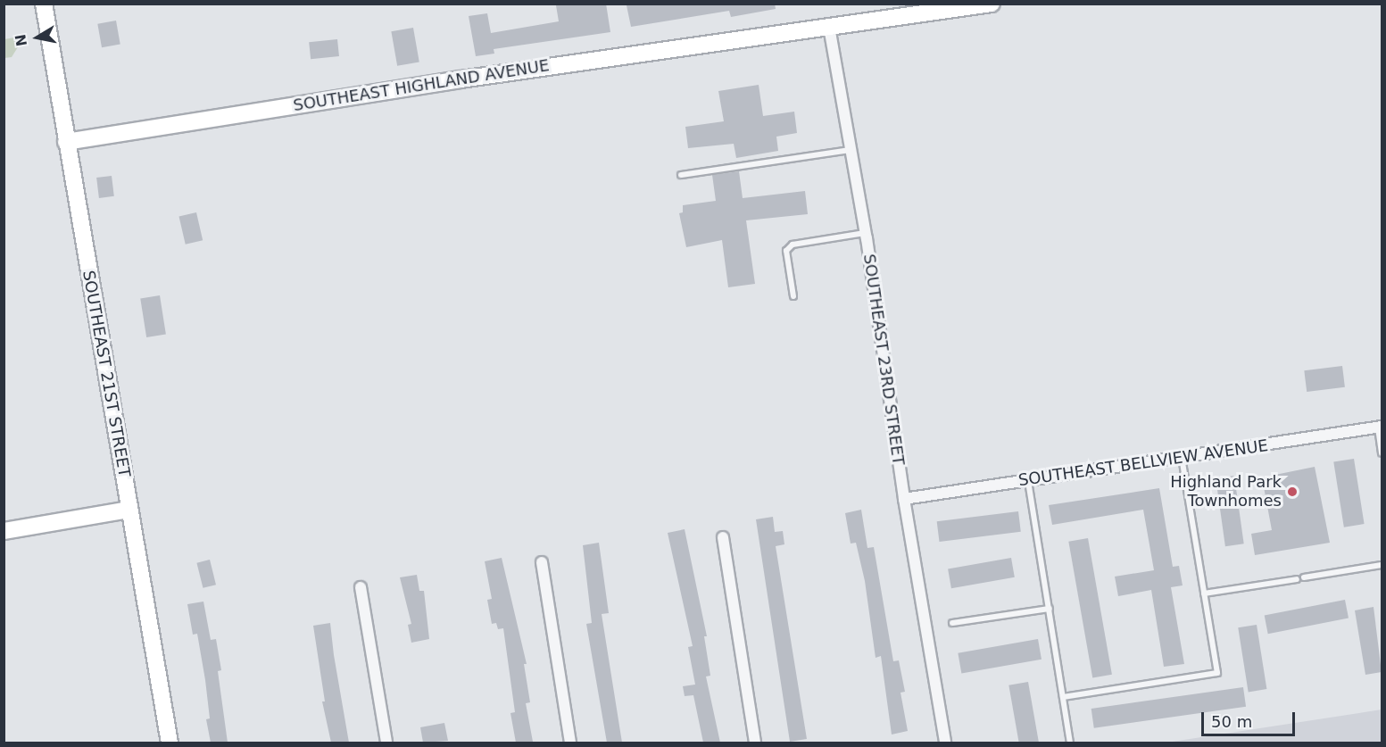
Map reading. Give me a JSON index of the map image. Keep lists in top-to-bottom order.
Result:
{
  "streets": {
    "street": [
      "SOUTHEAST HIGHLAND AVENUE",
      "SOUTHEAST 23RD STREET",
      "SOUTHEAST 21ST STREET",
      "SOUTHEAST BELLVIEW AVENUE"
    ]
  },
  "crossings": [
    ["SOUTHEAST HIGHLAND AVENUE", "SOUTHEAST 23RD STREET"],
    ["SOUTHEAST HIGHLAND AVENUE", "SOUTHEAST 21ST STREET"],
    ["SOUTHEAST 23RD STREET", "SOUTHEAST BELLVIEW AVENUE"]
  ],
  "places": ["Highland Park Townhomes"],
  "scale_bar": "50 m",
  "north": "left"
}
